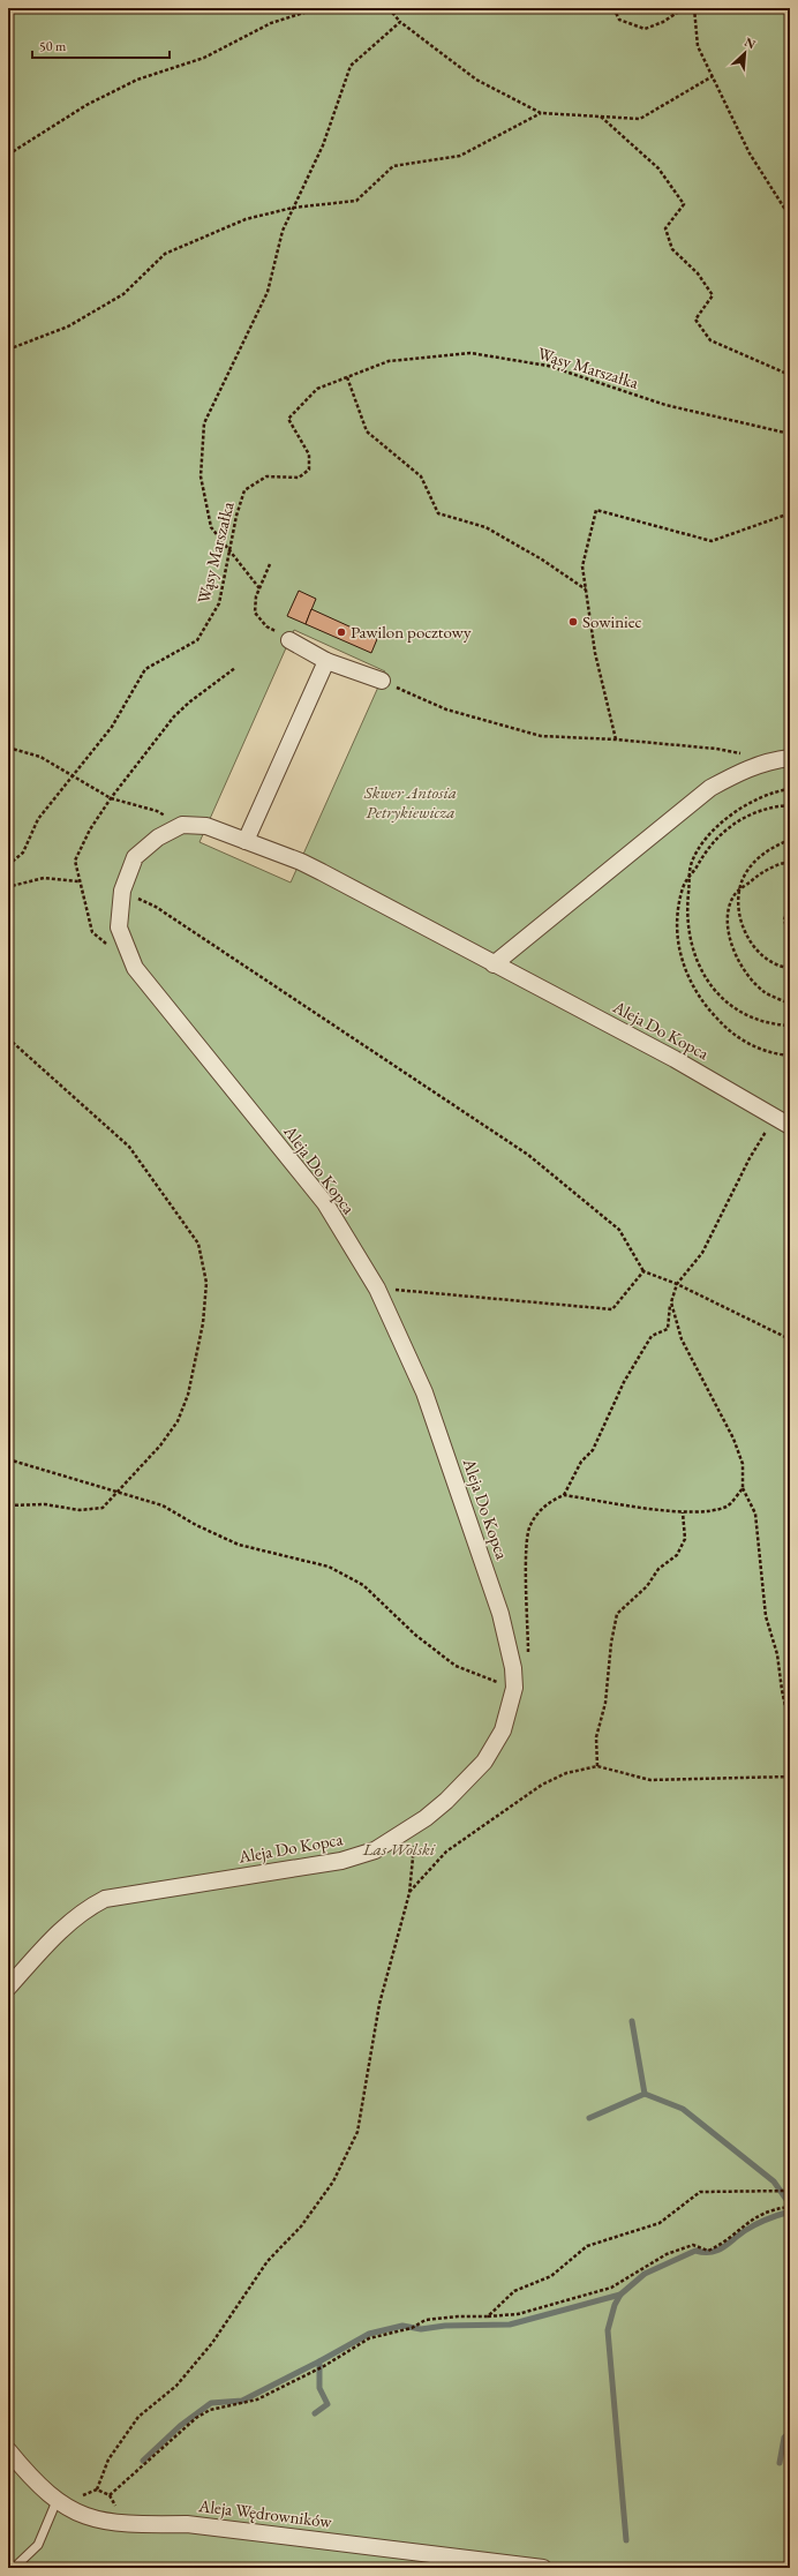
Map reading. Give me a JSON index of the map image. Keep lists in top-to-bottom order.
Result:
{
  "streets": {
    "street": ["Aleja Do Kopca", "Aleja Wędrowników"],
    "path": ["Wąsy Marszałka"]
  },
  "parks": ["Skwer Antosia Petrykiewicza", "Las Wolski"],
  "places": ["Sowiniec", "Pawilon pocztowy"],
  "scale_bar": "50 m",
  "north": "top right"
}
